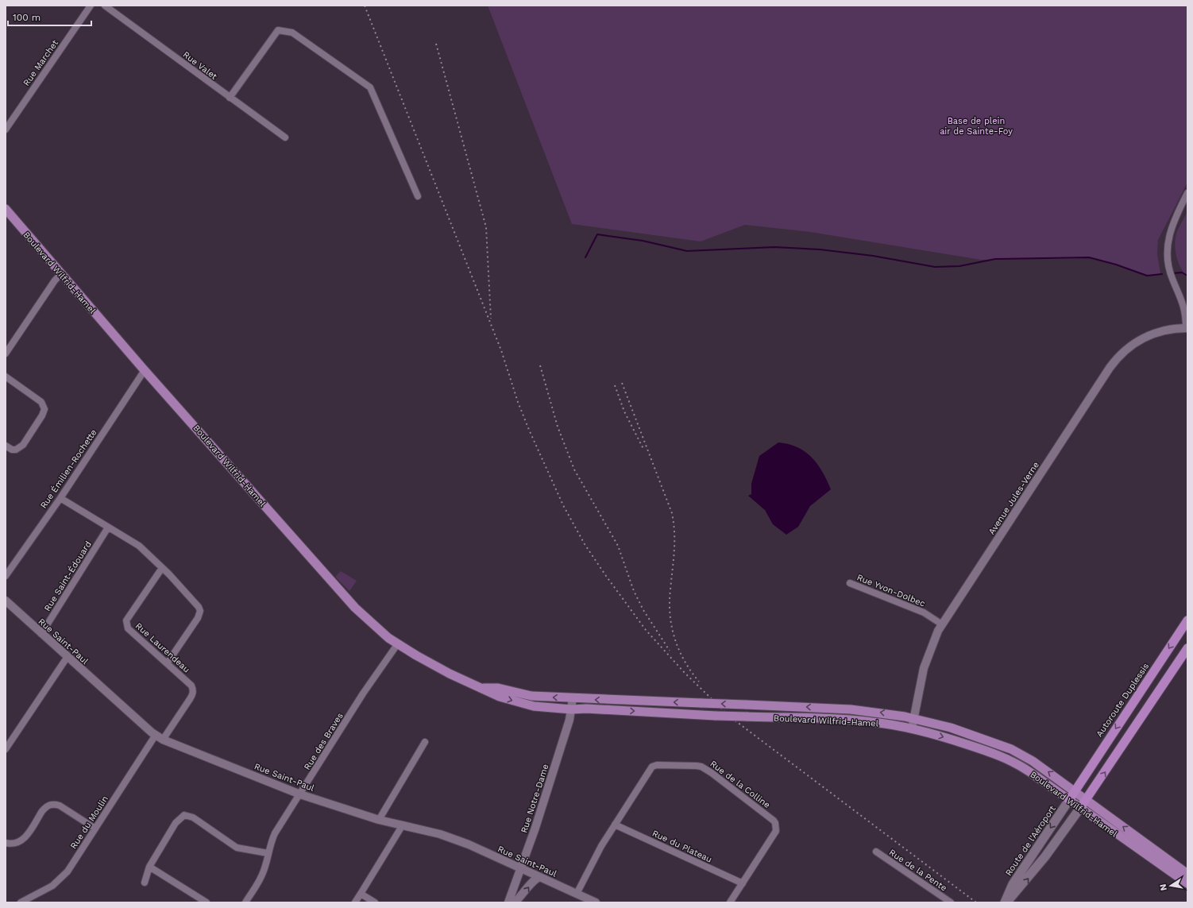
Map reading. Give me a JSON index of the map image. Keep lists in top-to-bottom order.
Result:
{
  "streets": {
    "highway": ["Autoroute Duplessis", "Route de l'Aéroport"],
    "main road": ["Boulevard Wilfrid-Hamel"],
    "street": [
      "Rue Marchet",
      "Rue Valet",
      "Rue Émilien-Rochette",
      "Avenue Jules-Verne",
      "Rue Saint-Édouard",
      "Rue Yvon-Dolbec",
      "Rue Saint-Paul",
      "Rue Laurendeau",
      "Rue des Braves",
      "Rue de la Colline",
      "Rue Notre-Dame",
      "Rue du Moulin",
      "Rue du Plateau",
      "Rue de la Pente"
    ]
  },
  "crossings": [
    ["Boulevard Wilfrid-Hamel", "Rue Émilien-Rochette"],
    ["Boulevard Wilfrid-Hamel", "Avenue Jules-Verne"],
    ["Boulevard Wilfrid-Hamel", "Autoroute Duplessis"],
    ["Boulevard Wilfrid-Hamel", "Rue des Braves"],
    ["Boulevard Wilfrid-Hamel", "Rue Notre-Dame"],
    ["Boulevard Wilfrid-Hamel", "Route de l'Aéroport"],
    ["Avenue Jules-Verne", "Rue Yvon-Dolbec"],
    ["Rue Saint-Édouard", "Rue Saint-Paul"],
    ["Rue Saint-Paul", "Rue Laurendeau"],
    ["Rue Saint-Paul", "Rue des Braves"],
    ["Rue Saint-Paul", "Rue de la Colline"],
    ["Rue Saint-Paul", "Rue Notre-Dame"],
    ["Rue Saint-Paul", "Rue du Moulin"],
    ["Rue Laurendeau", "Rue du Moulin"],
    ["Autoroute Duplessis", "Route de l'Aéroport"],
    ["Rue de la Colline", "Rue du Plateau"]
  ],
  "parks": ["Base de plein air de Sainte-Foy"],
  "scale_bar": "100 m",
  "north": "left"
}
